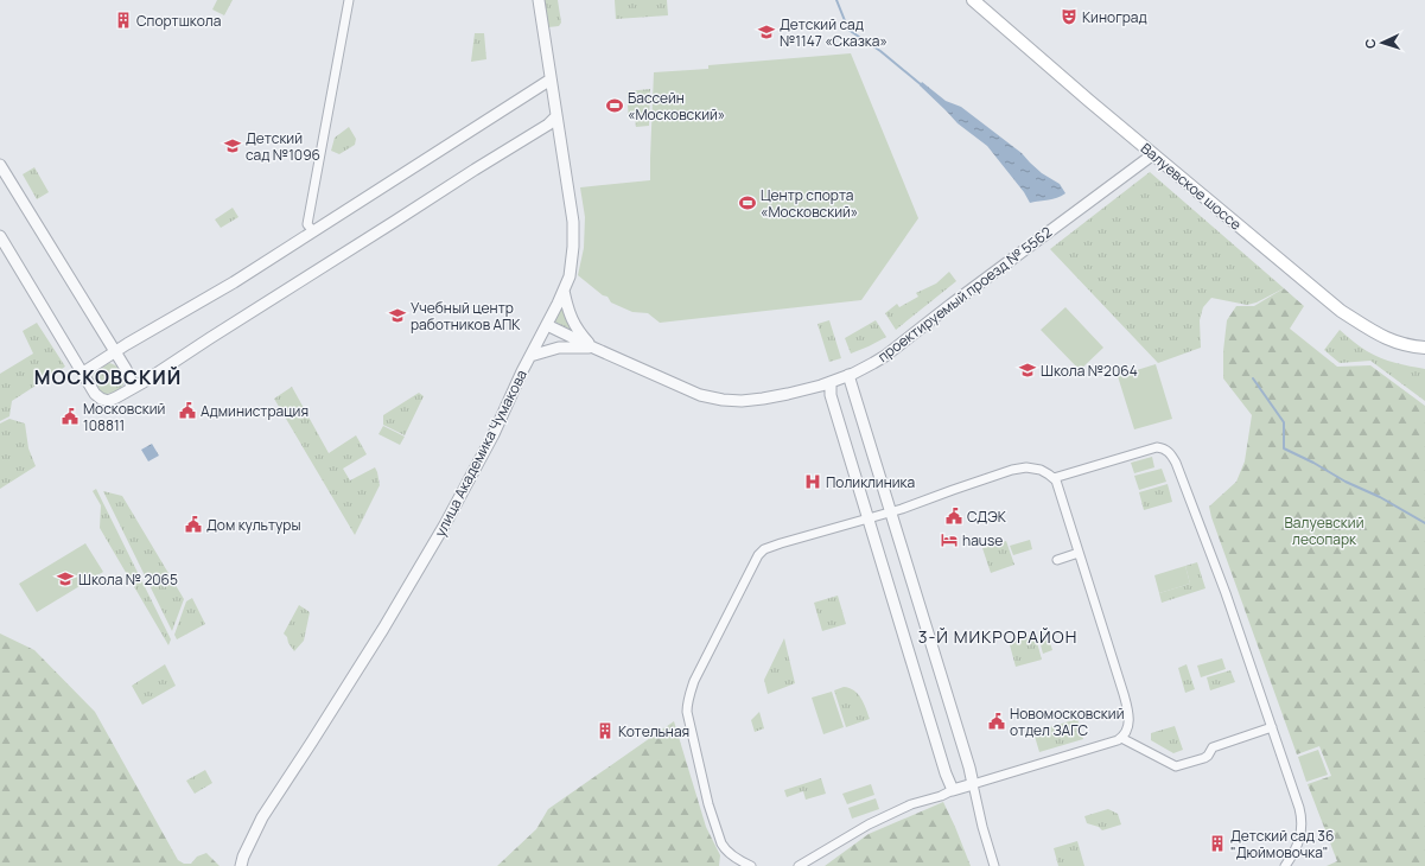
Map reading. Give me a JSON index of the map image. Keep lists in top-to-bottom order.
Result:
{
  "streets": {
    "main road": ["Валуевское шоссе"],
    "street": ["проектируемый проезд № 5562", "улица Академика Чумакова"]
  },
  "crossings": [
    ["Валуевское шоссе", "проектируемый проезд № 5562"],
    ["проектируемый проезд № 5562", "улица Академика Чумакова"]
  ],
  "districts": ["МОСКОВСКИЙ", "3-Й МИКРОРАЙОН"],
  "parks": ["Валуевский лесопарк"],
  "places": {
    "theatre": ["Киноград"],
    "building": ["Спортшкола", "Котельная", "Детский сад 36 \"Дюймовочка\""],
    "school or university": [
      "Детский сад №1147 «Сказка»",
      "Детский сад №1096",
      "Учебный центр работников АПК",
      "Школа №2064",
      "Школа № 2065"
    ],
    "sports": ["Бассейн «Московский»", "Центр спорта «Московский»"],
    "public building": [
      "Администрация",
      "Московский 108811",
      "СДЭК",
      "Дом культуры",
      "Новомосковский отдел ЗАГС"
    ],
    "hospital": ["Поликлиника"],
    "hotel": ["hause"]
  },
  "north": "left"
}
